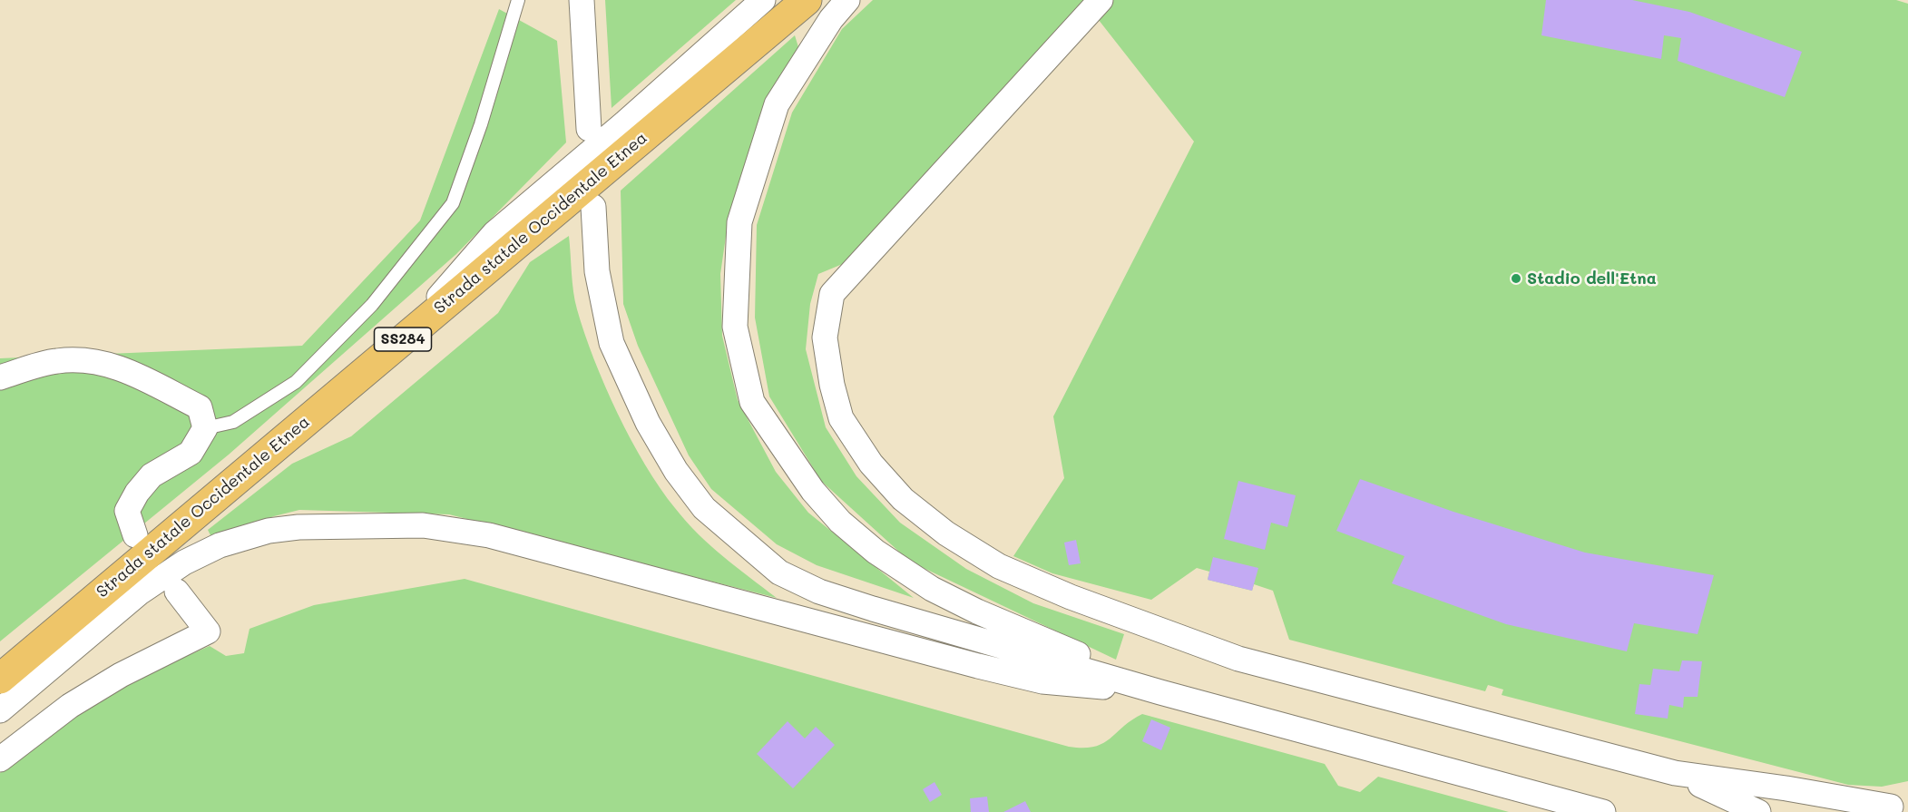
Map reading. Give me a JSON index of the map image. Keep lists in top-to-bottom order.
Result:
{
  "streets": {
    "main road": ["Strada statale Occidentale Etnea", "SS284"]
  },
  "places": ["Stadio dell'Etna"]
}
